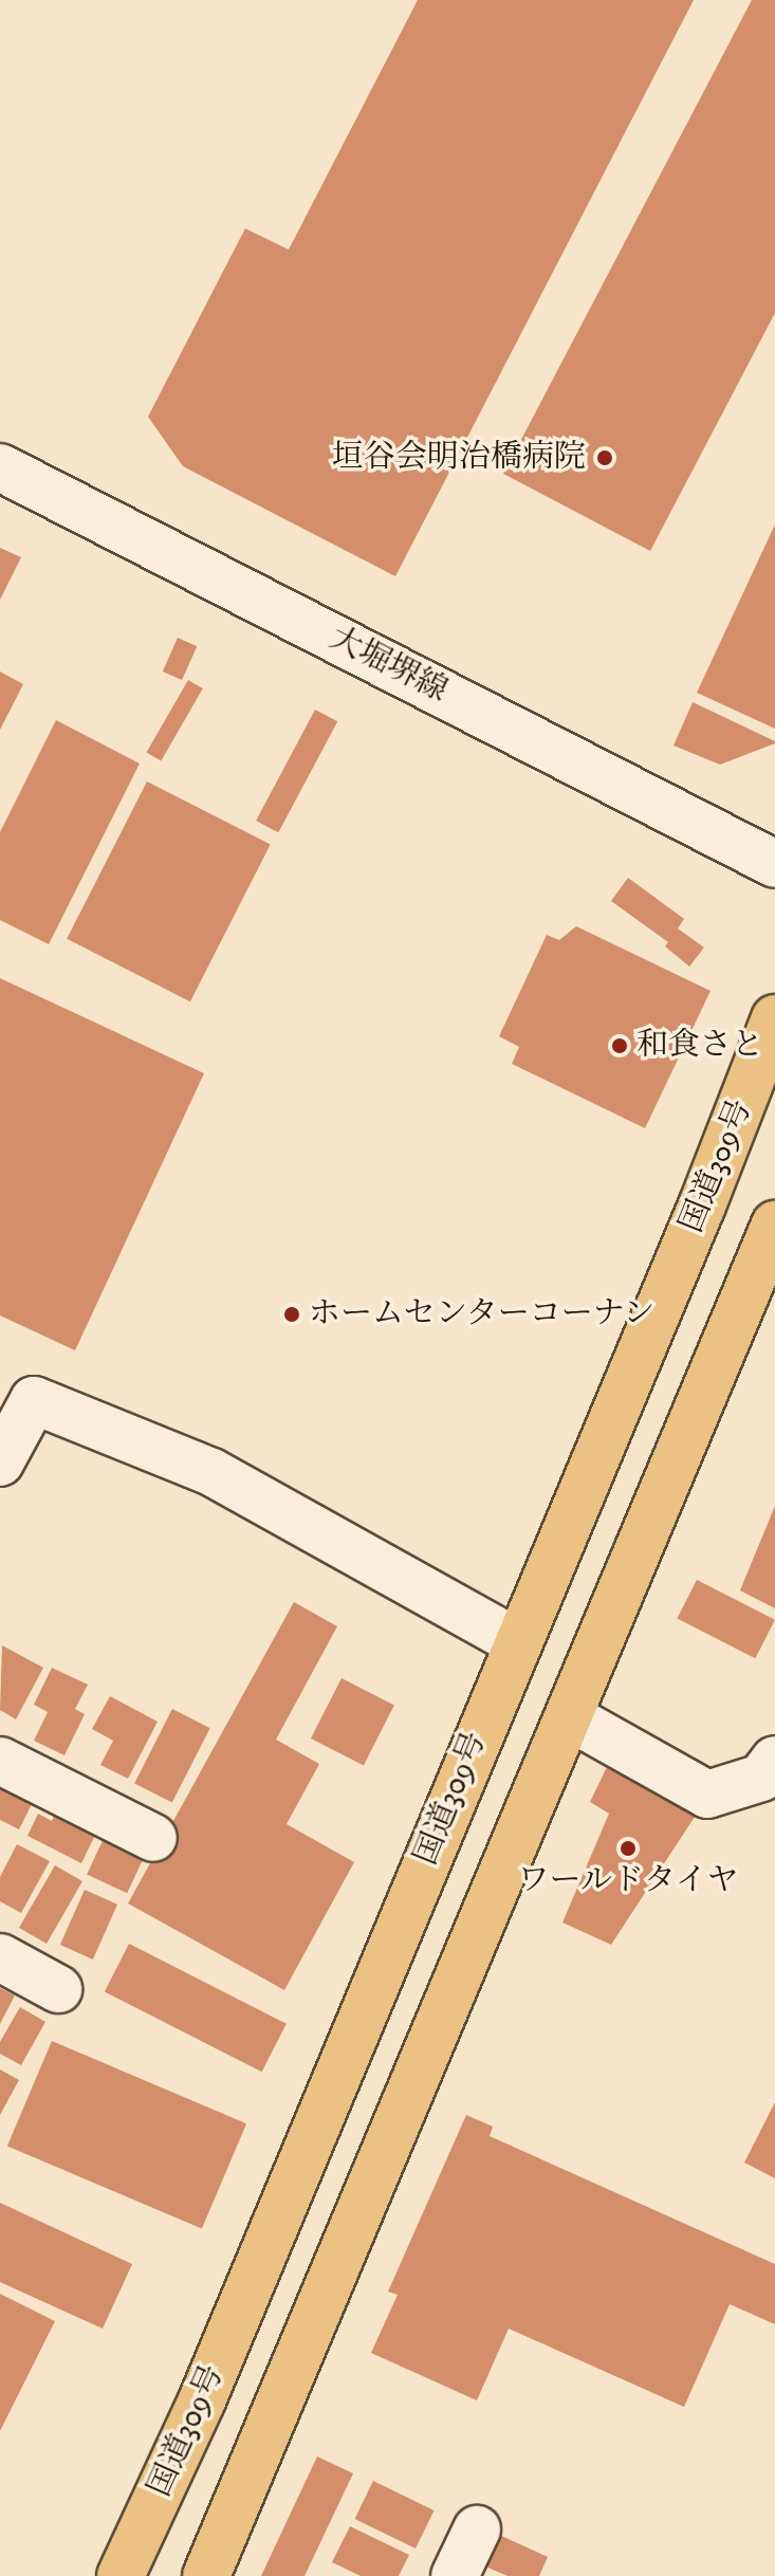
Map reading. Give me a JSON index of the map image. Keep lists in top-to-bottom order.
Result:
{
  "streets": {
    "highway": ["国道309号"],
    "street": ["大堀堺線"]
  },
  "places": [
    "垣谷会明治橋病院",
    "和食さと",
    "ホームセンターコーナン",
    "ワールドタイヤ"
  ]
}
